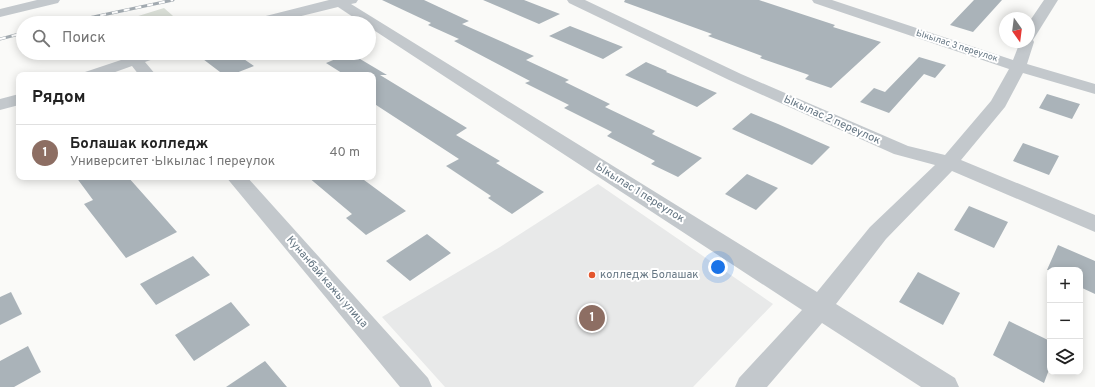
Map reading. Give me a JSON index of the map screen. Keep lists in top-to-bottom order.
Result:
{
  "streets": {
    "street": [
      "Ыкылас 3 переулок",
      "Ыкылас 2 переулок",
      "Ыкылас 1 переулок",
      "Кунанбай кажы улица"
    ]
  },
  "places": ["колледж Болашак"],
  "north": "bottom",
  "page": {
    "search": "Поиск",
    "heading": "Рядом",
    "list": [
      {
        "mark": "1",
        "name": "Болашак колледж",
        "note": "Университет · Ыкылас 1 переулок",
        "value": "40 m"
      }
    ],
    "map_buttons": ["+", "−"],
    "pins": "1"
  }
}
